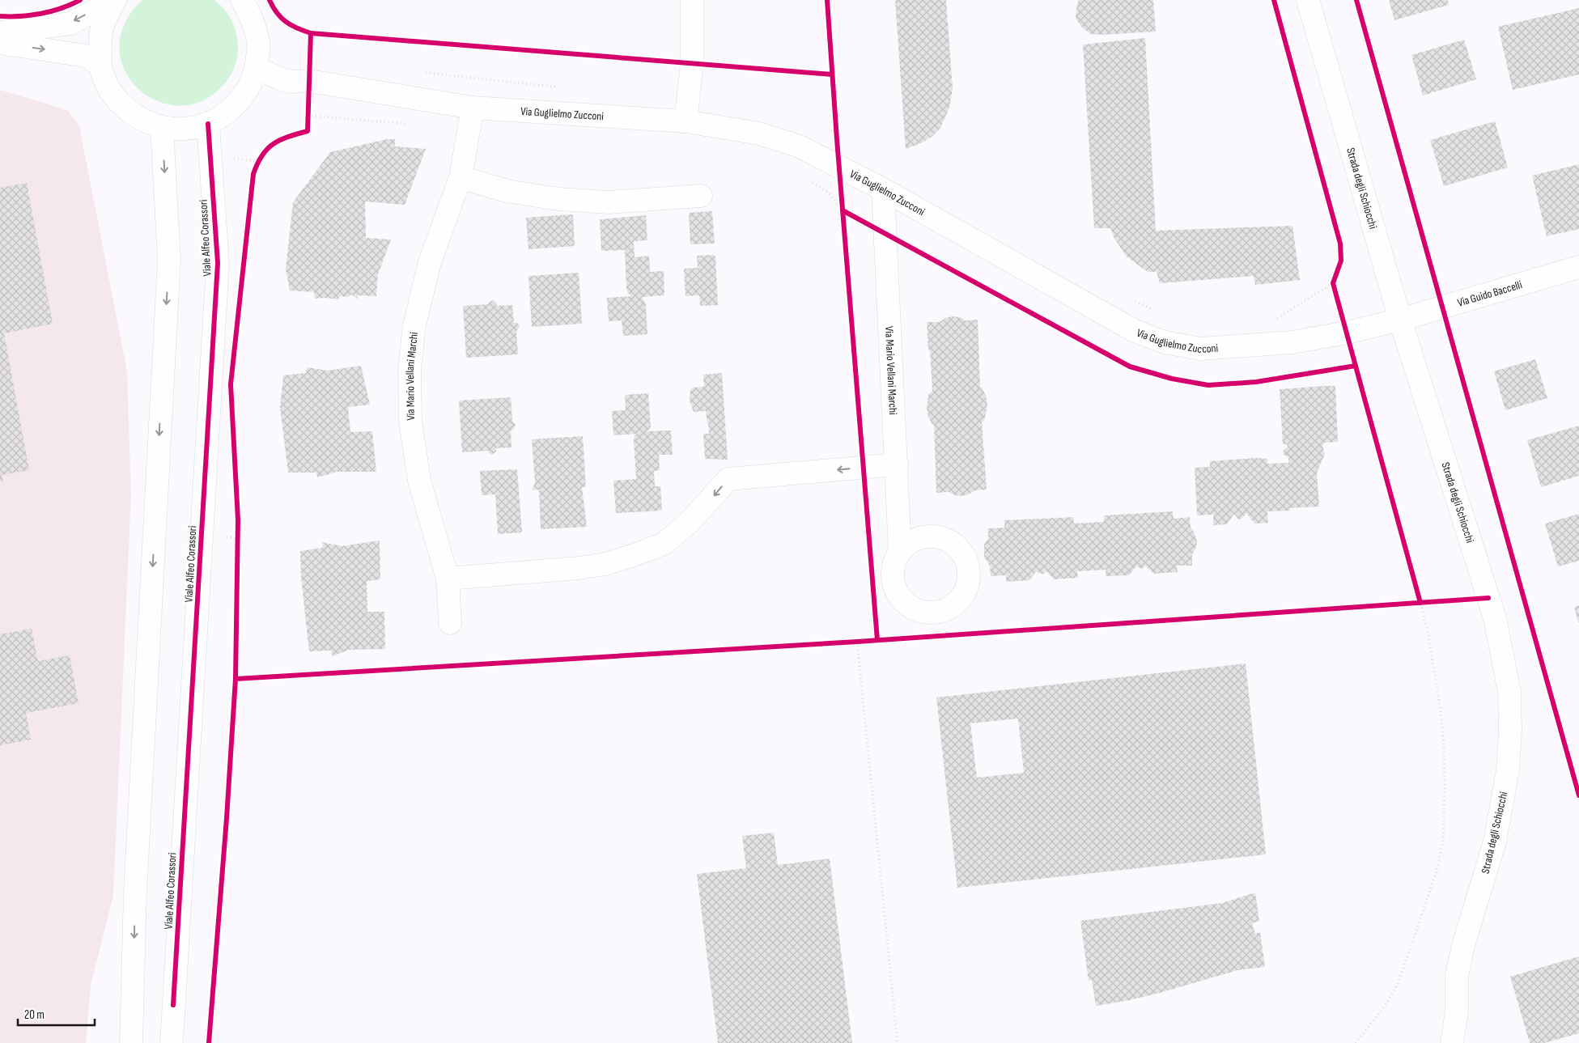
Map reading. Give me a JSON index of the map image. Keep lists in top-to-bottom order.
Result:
{
  "streets": {
    "street": [
      "Via Guglielmo Zucconi",
      "Strada degli Schiocchi",
      "Viale Alfeo Corassori",
      "Via Guido Baccelli",
      "Via Mario Vellani Marchi"
    ]
  },
  "crossings": [
    ["Via Guglielmo Zucconi", "Strada degli Schiocchi"],
    ["Via Guglielmo Zucconi", "Via Guido Baccelli"],
    ["Via Guglielmo Zucconi", "Via Mario Vellani Marchi"],
    ["Strada degli Schiocchi", "Via Guido Baccelli"]
  ],
  "scale_bar": "20 m"
}
